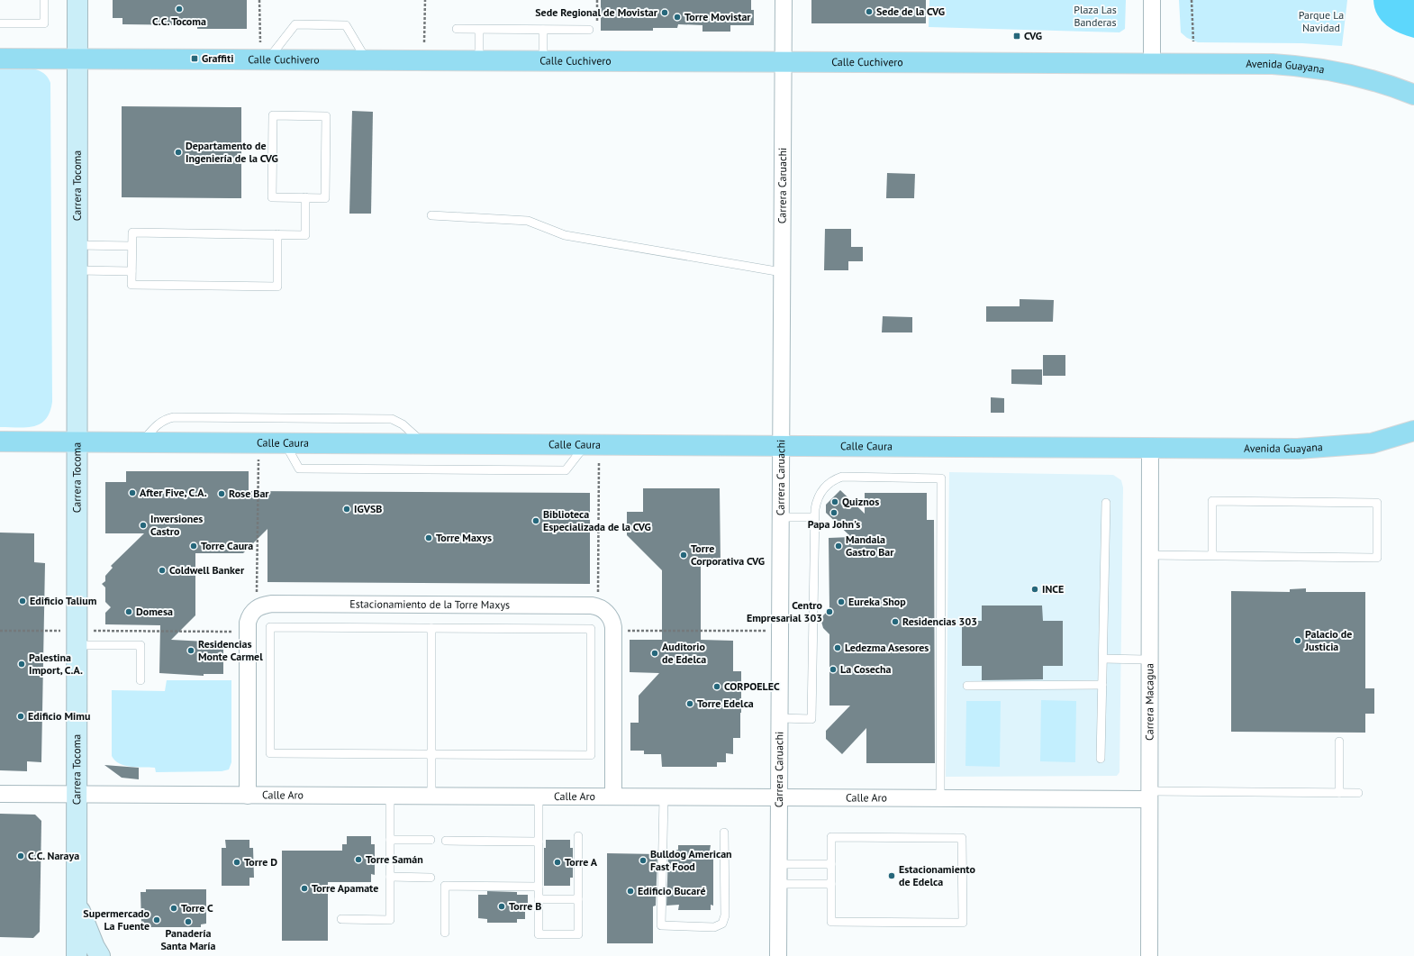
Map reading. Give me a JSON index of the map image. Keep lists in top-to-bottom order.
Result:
{
  "streets": {
    "main road": ["Calle Cuchivero", "Avenida Guayana", "Calle Caura"],
    "street": [
      "Carrera Tocoma",
      "Carrera Caruachi",
      "Estacionamiento de la Torre Maxys",
      "Carrera Macagua",
      "Calle Aro"
    ]
  },
  "crossings": [
    ["Calle Cuchivero", "Avenida Guayana"],
    ["Calle Cuchivero", "Carrera Tocoma"],
    ["Calle Cuchivero", "Carrera Caruachi"],
    ["Avenida Guayana", "Calle Caura"],
    ["Avenida Guayana", "Carrera Macagua"],
    ["Carrera Tocoma", "Calle Caura"],
    ["Carrera Tocoma", "Calle Aro"],
    ["Carrera Caruachi", "Calle Caura"],
    ["Carrera Caruachi", "Calle Aro"],
    ["Calle Caura", "Carrera Macagua"],
    ["Carrera Macagua", "Calle Aro"]
  ],
  "parks": ["Plaza Las Banderas", "Parque La Navidad"],
  "places": {
    "other": [
      "C.C. Tocoma",
      "Sede de la CVG",
      "Sede Regional de Movistar",
      "Torre Movistar",
      "Departamento de Ingeniería de la CVG",
      "After Five, C.A.",
      "Rose Bar",
      "Quiznos",
      "IGVSB",
      "Papa John's",
      "Biblioteca Especializada de la CVG",
      "Inversiones Castro",
      "Torre Maxys",
      "Torre Caura",
      "Mandala Gastro Bar",
      "Torre Corporativa CVG",
      "Coldwell Banker",
      "INCE",
      "Edificio Talium",
      "Eureka Shop",
      "Domesa",
      "Centro Empresarial 303",
      "Residencias 303",
      "Palacio de Justicia",
      "Ledezma Asesores",
      "Residencias Monte Carmel",
      "Auditorio de Edelca",
      "Palestina Import, C.A.",
      "La Cosecha",
      "CORPOELEC",
      "Torre Edelca",
      "Edificio Mimu",
      "C.C. Naraya",
      "Torre Samán",
      "Bulldog American Fast Food",
      "Torre D",
      "Torre A",
      "Estacionamiento de Edelca",
      "Torre Apamate",
      "Edificio Bucaré",
      "Torre B",
      "Torre C",
      "Supermercado La Fuente",
      "Panadería Santa María"
    ],
    "transit": ["CVG", "Graffiti"]
  }
}
